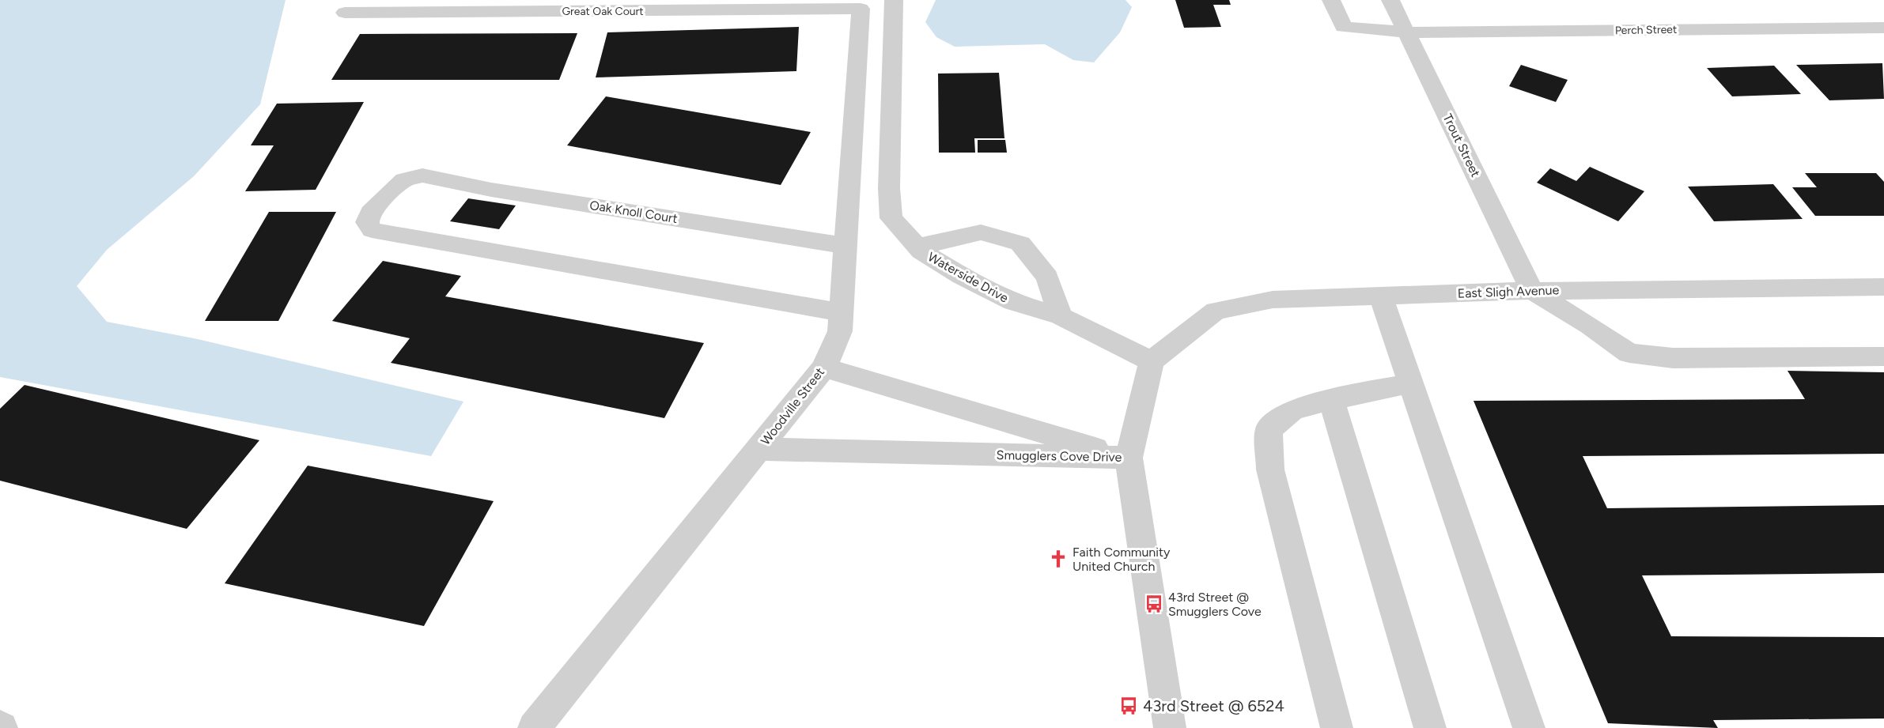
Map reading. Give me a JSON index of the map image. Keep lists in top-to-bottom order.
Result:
{
  "streets": {
    "street": [
      "Great Oak Court",
      "Perch Street",
      "Trout Street",
      "Oak Knoll Court",
      "Waterside Drive",
      "East Sligh Avenue",
      "Woodville Street",
      "Smugglers Cove Drive"
    ]
  },
  "crossings": [
    ["Great Oak Court", "Woodville Street"],
    ["Perch Street", "Trout Street"],
    ["Trout Street", "East Sligh Avenue"],
    ["Oak Knoll Court", "Woodville Street"],
    ["Waterside Drive", "East Sligh Avenue"],
    ["Woodville Street", "Smugglers Cove Drive"]
  ],
  "places": {
    "church": ["Faith Community United Church"],
    "bus stop": ["43rd Street @ Smugglers Cove", "43rd Street @ 6524"]
  }
}
